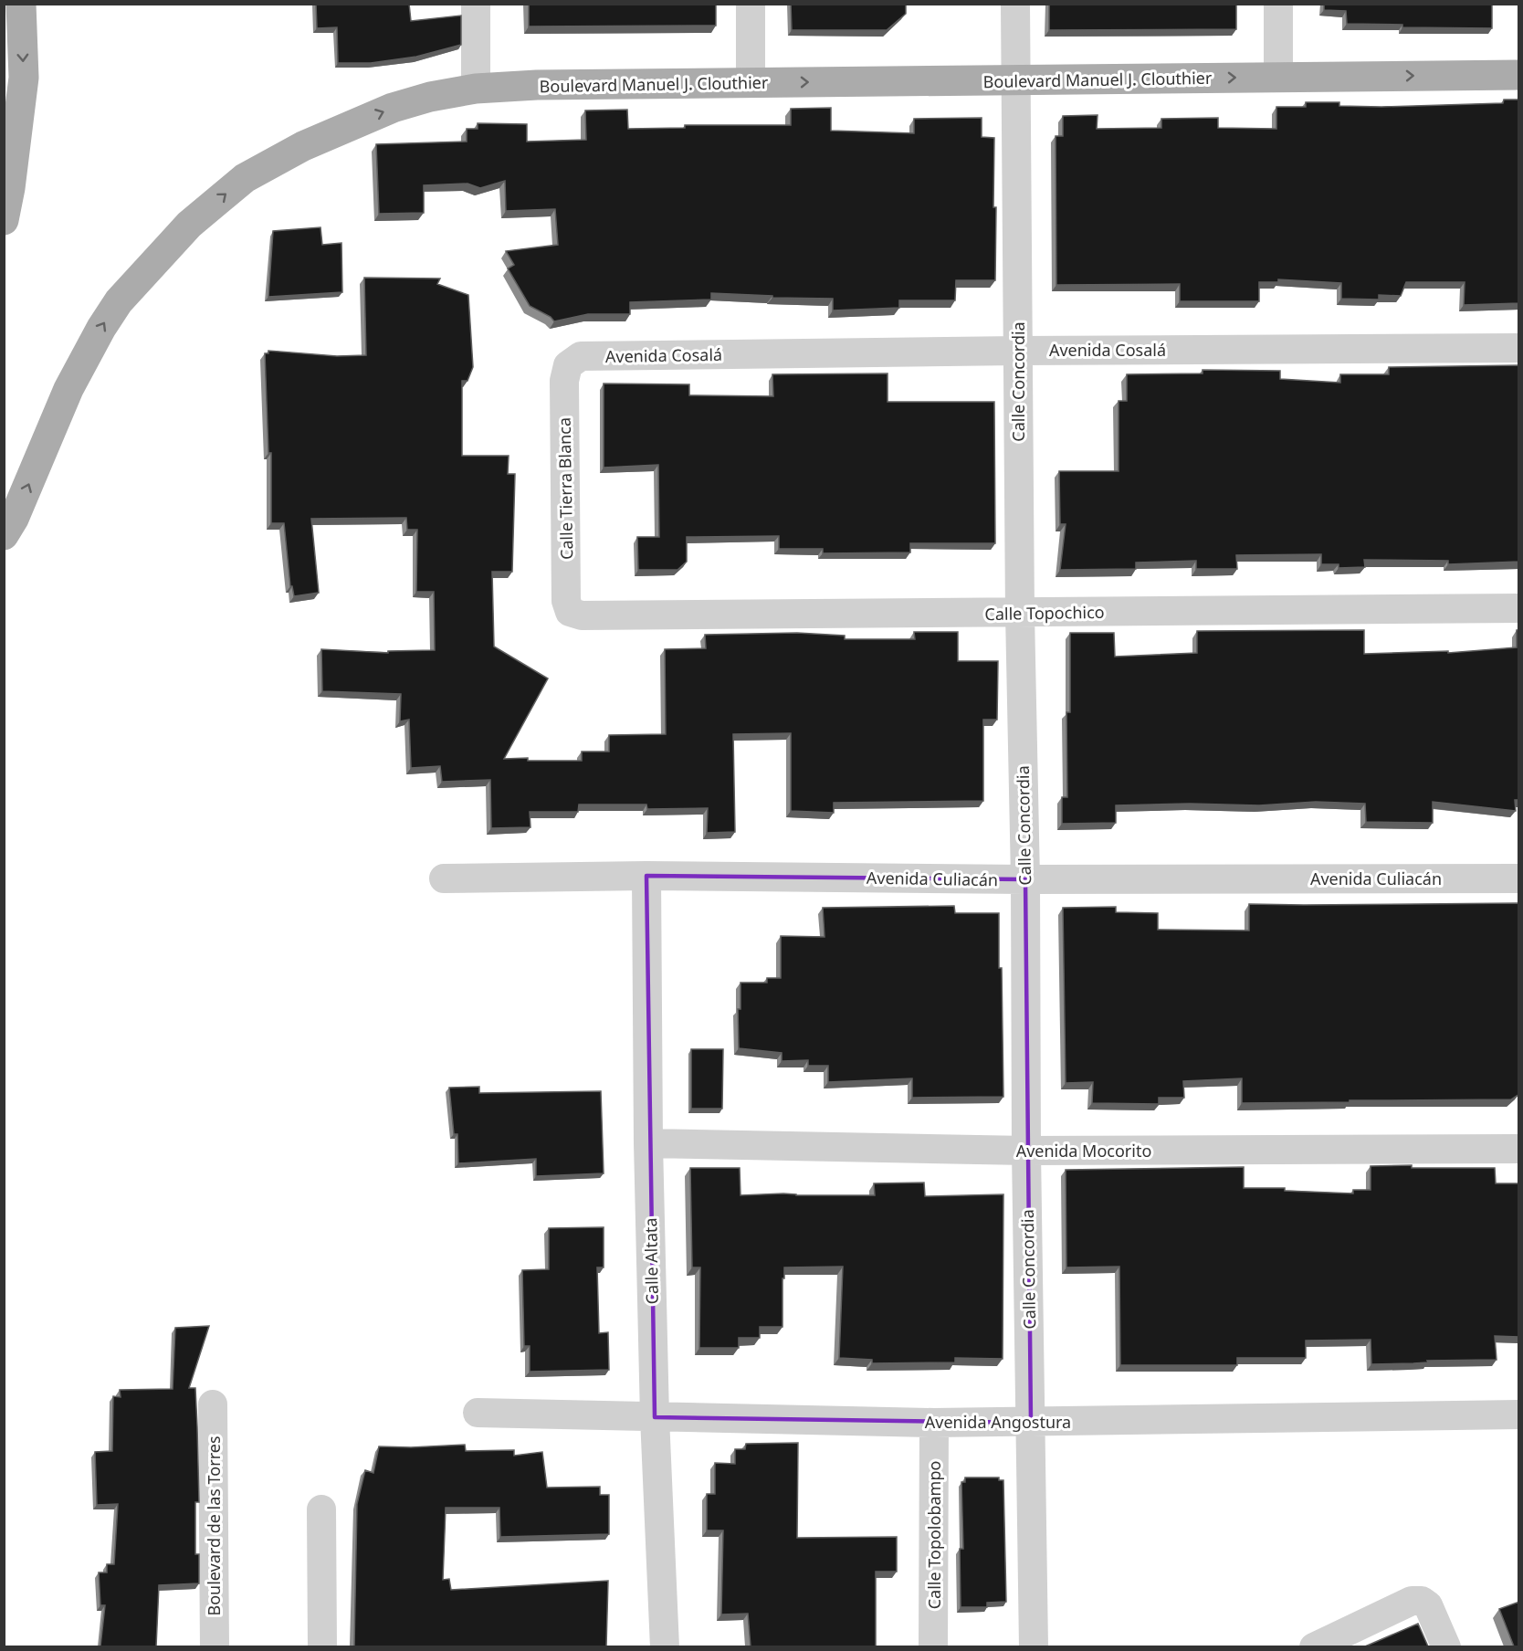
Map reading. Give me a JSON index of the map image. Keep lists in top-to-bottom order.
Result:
{
  "streets": {
    "main road": ["Boulevard Manuel J. Clouthier"],
    "street": [
      "Avenida Cosalá",
      "Calle Concordia",
      "Calle Tierra Blanca",
      "Calle Topochico",
      "Avenida Culiacán",
      "Avenida Mocorito",
      "Calle Altata",
      "Avenida Angostura",
      "Boulevard de las Torres",
      "Calle Topolobampo"
    ]
  },
  "crossings": [
    ["Boulevard Manuel J. Clouthier", "Calle Concordia"],
    ["Avenida Cosalá", "Calle Concordia"],
    ["Avenida Cosalá", "Calle Tierra Blanca"],
    ["Calle Concordia", "Calle Topochico"],
    ["Calle Concordia", "Avenida Culiacán"],
    ["Calle Concordia", "Avenida Mocorito"],
    ["Calle Concordia", "Avenida Angostura"],
    ["Calle Tierra Blanca", "Calle Topochico"],
    ["Avenida Culiacán", "Calle Altata"],
    ["Avenida Mocorito", "Calle Altata"],
    ["Calle Altata", "Avenida Angostura"],
    ["Avenida Angostura", "Calle Topolobampo"]
  ],
  "one_way": ["Boulevard Manuel J. Clouthier"]
}
